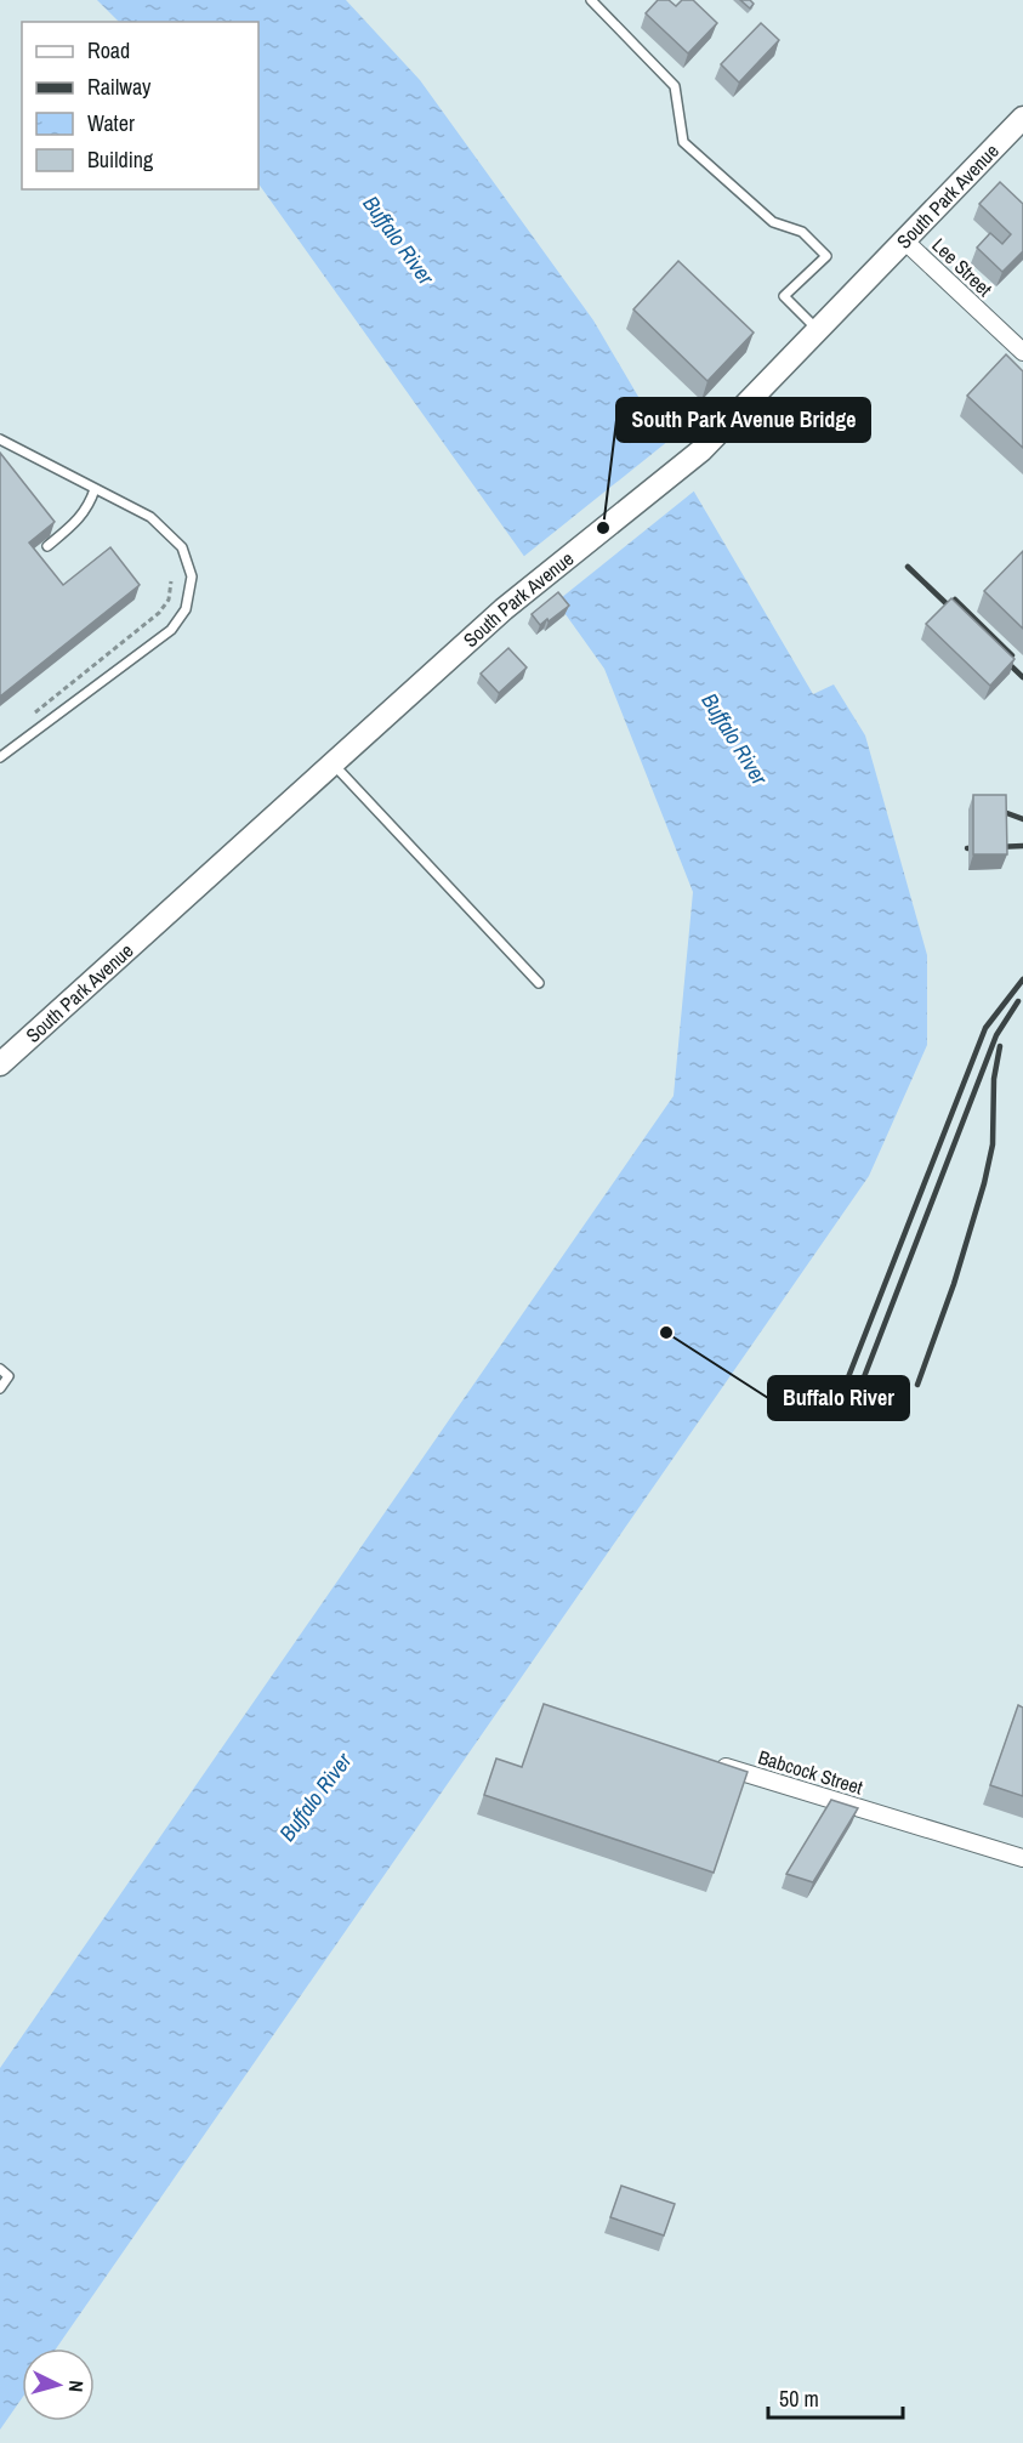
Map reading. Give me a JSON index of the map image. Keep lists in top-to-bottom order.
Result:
{
  "streets": {
    "street": ["South Park Avenue", "Lee Street", "Babcock Street"]
  },
  "crossings": [
    ["South Park Avenue", "Lee Street"]
  ],
  "water": ["Buffalo River"],
  "places": ["South Park Avenue Bridge", "Buffalo River"],
  "legend": [
    "Road",
    "Railway",
    "Water",
    "Building"
  ],
  "scale_bar": "50 m",
  "north": "right"
}
